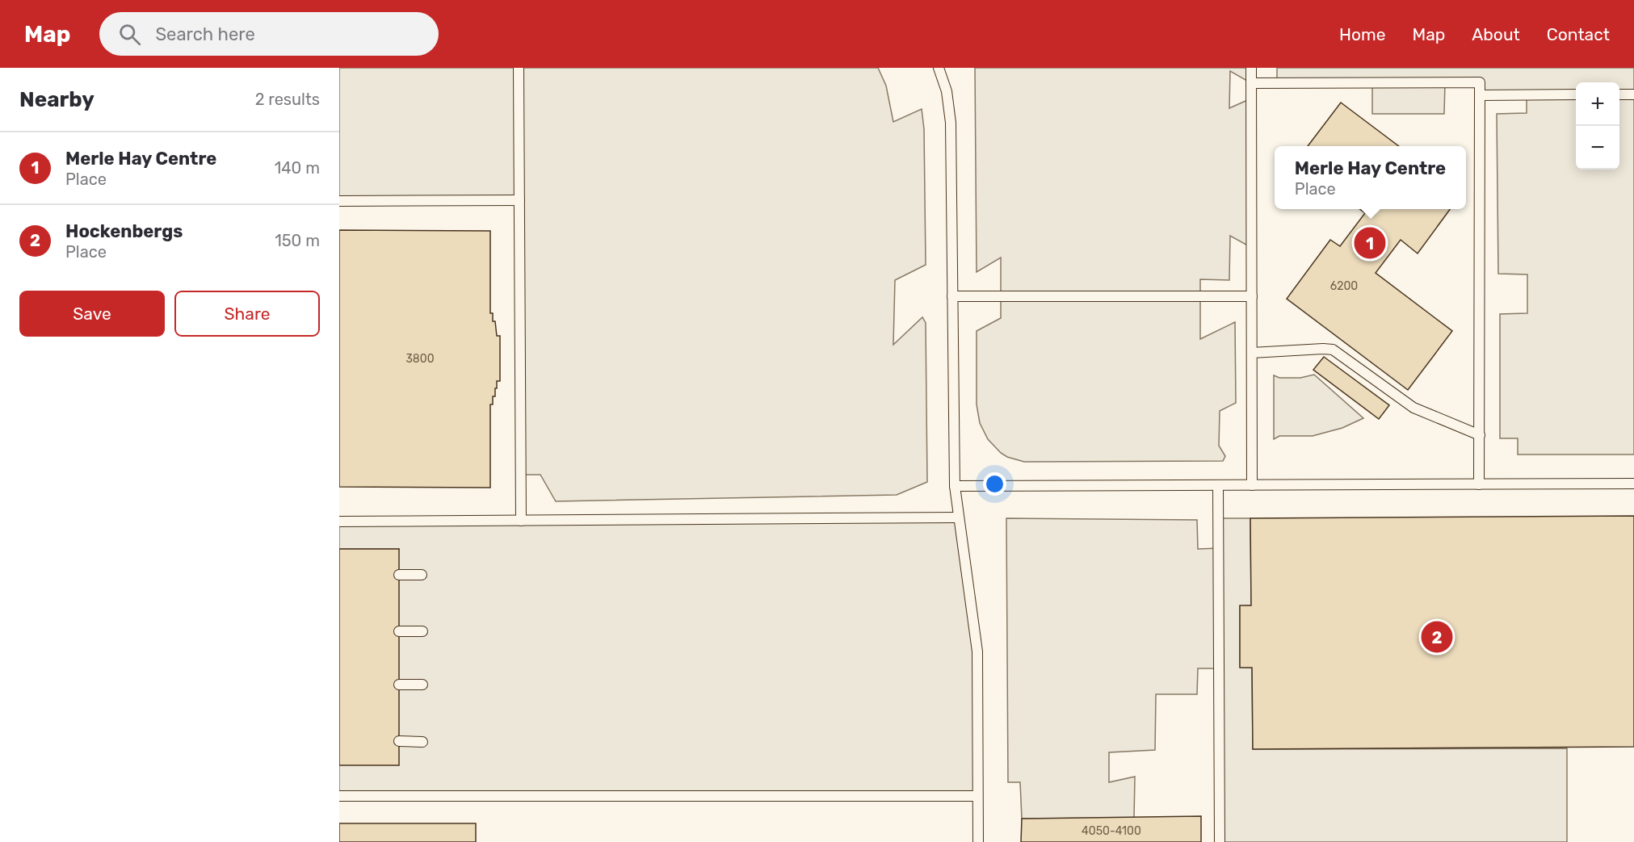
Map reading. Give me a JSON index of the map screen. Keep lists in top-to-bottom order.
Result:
{
  "house_numbers": ["6200", "3800", "4050-4100"],
  "page": {
    "header": "Map",
    "search": "Search here",
    "nav": [
      "Home",
      "Map",
      "About",
      "Contact"
    ],
    "heading": ["Nearby", "2 results"],
    "map_buttons": ["+", "−"],
    "list": [
      {
        "mark": "1",
        "name": "Merle Hay Centre",
        "note": "Place",
        "value": "140 m"
      },
      {
        "mark": "2",
        "name": "Hockenbergs",
        "note": "Place",
        "value": "150 m"
      }
    ],
    "popup": ["Merle Hay Centre", "Place"],
    "pins": ["1", "2"],
    "buttons": ["Save", "Share"]
  }
}
